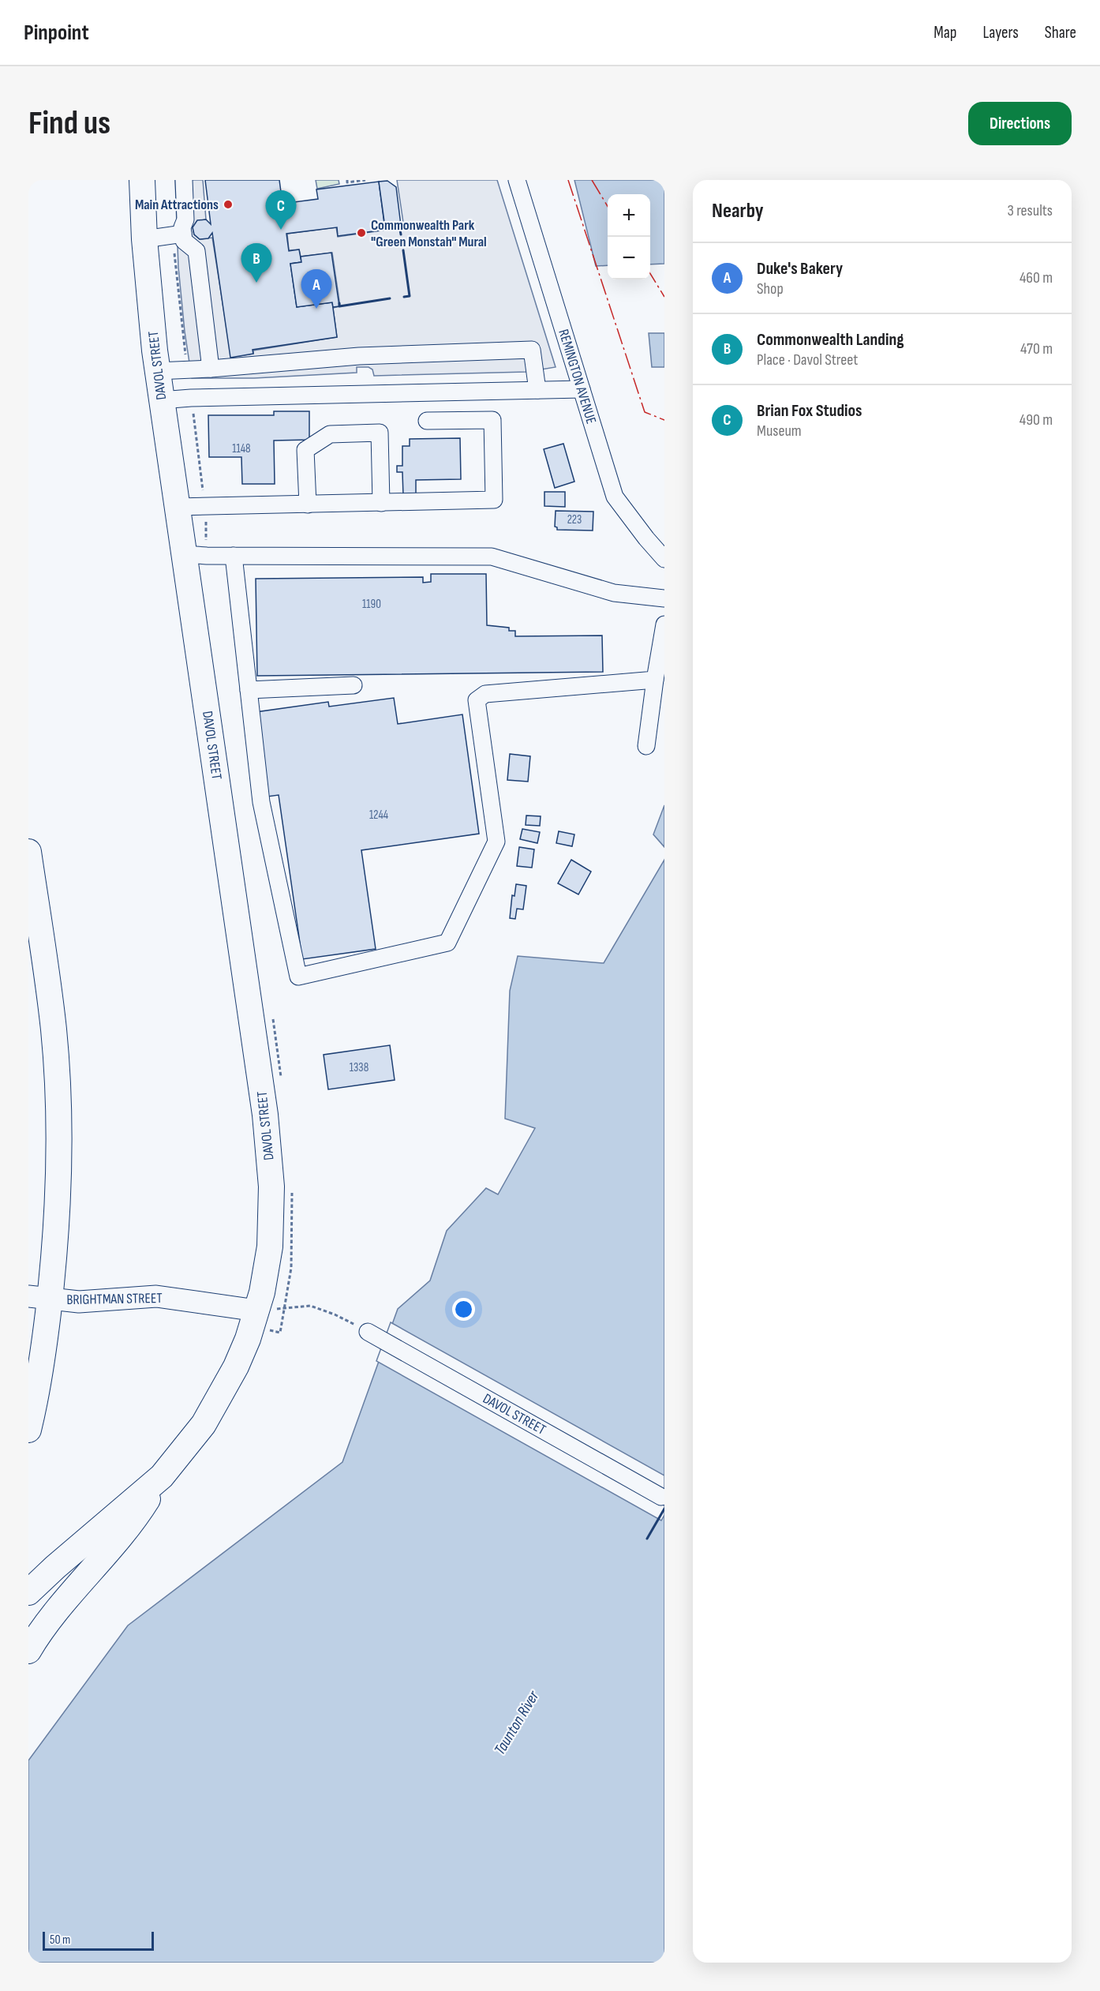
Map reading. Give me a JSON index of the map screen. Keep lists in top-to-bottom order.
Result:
{
  "streets": {
    "highway": ["DAVOL STREET"],
    "main road": ["BRIGHTMAN STREET"],
    "street": ["REMINGTON AVENUE"]
  },
  "crossings": [
    ["DAVOL STREET", "BRIGHTMAN STREET"]
  ],
  "water": ["Taunton River"],
  "places": ["Main Attractions", "Commonwealth Park \"Green Monstah\" Mural"],
  "house_numbers": [
    "1148",
    "223",
    "1190",
    "1244",
    "1338"
  ],
  "scale_bar": "50 m",
  "page": {
    "header": "Pinpoint",
    "nav": ["Map", "Layers", "Share"],
    "buttons": "Directions",
    "title": "Find us",
    "heading": ["Nearby", "3 results"],
    "pins": ["C", "B", "A"],
    "map_buttons": ["+", "−"],
    "list": [
      {
        "mark": "A",
        "name": "Duke's Bakery",
        "note": "Shop",
        "value": "460 m"
      },
      {
        "mark": "B",
        "name": "Commonwealth Landing",
        "note": "Place · Davol Street",
        "value": "470 m"
      },
      {
        "mark": "C",
        "name": "Brian Fox Studios",
        "note": "Museum",
        "value": "490 m"
      }
    ],
    "scale": "50 m"
  }
}
